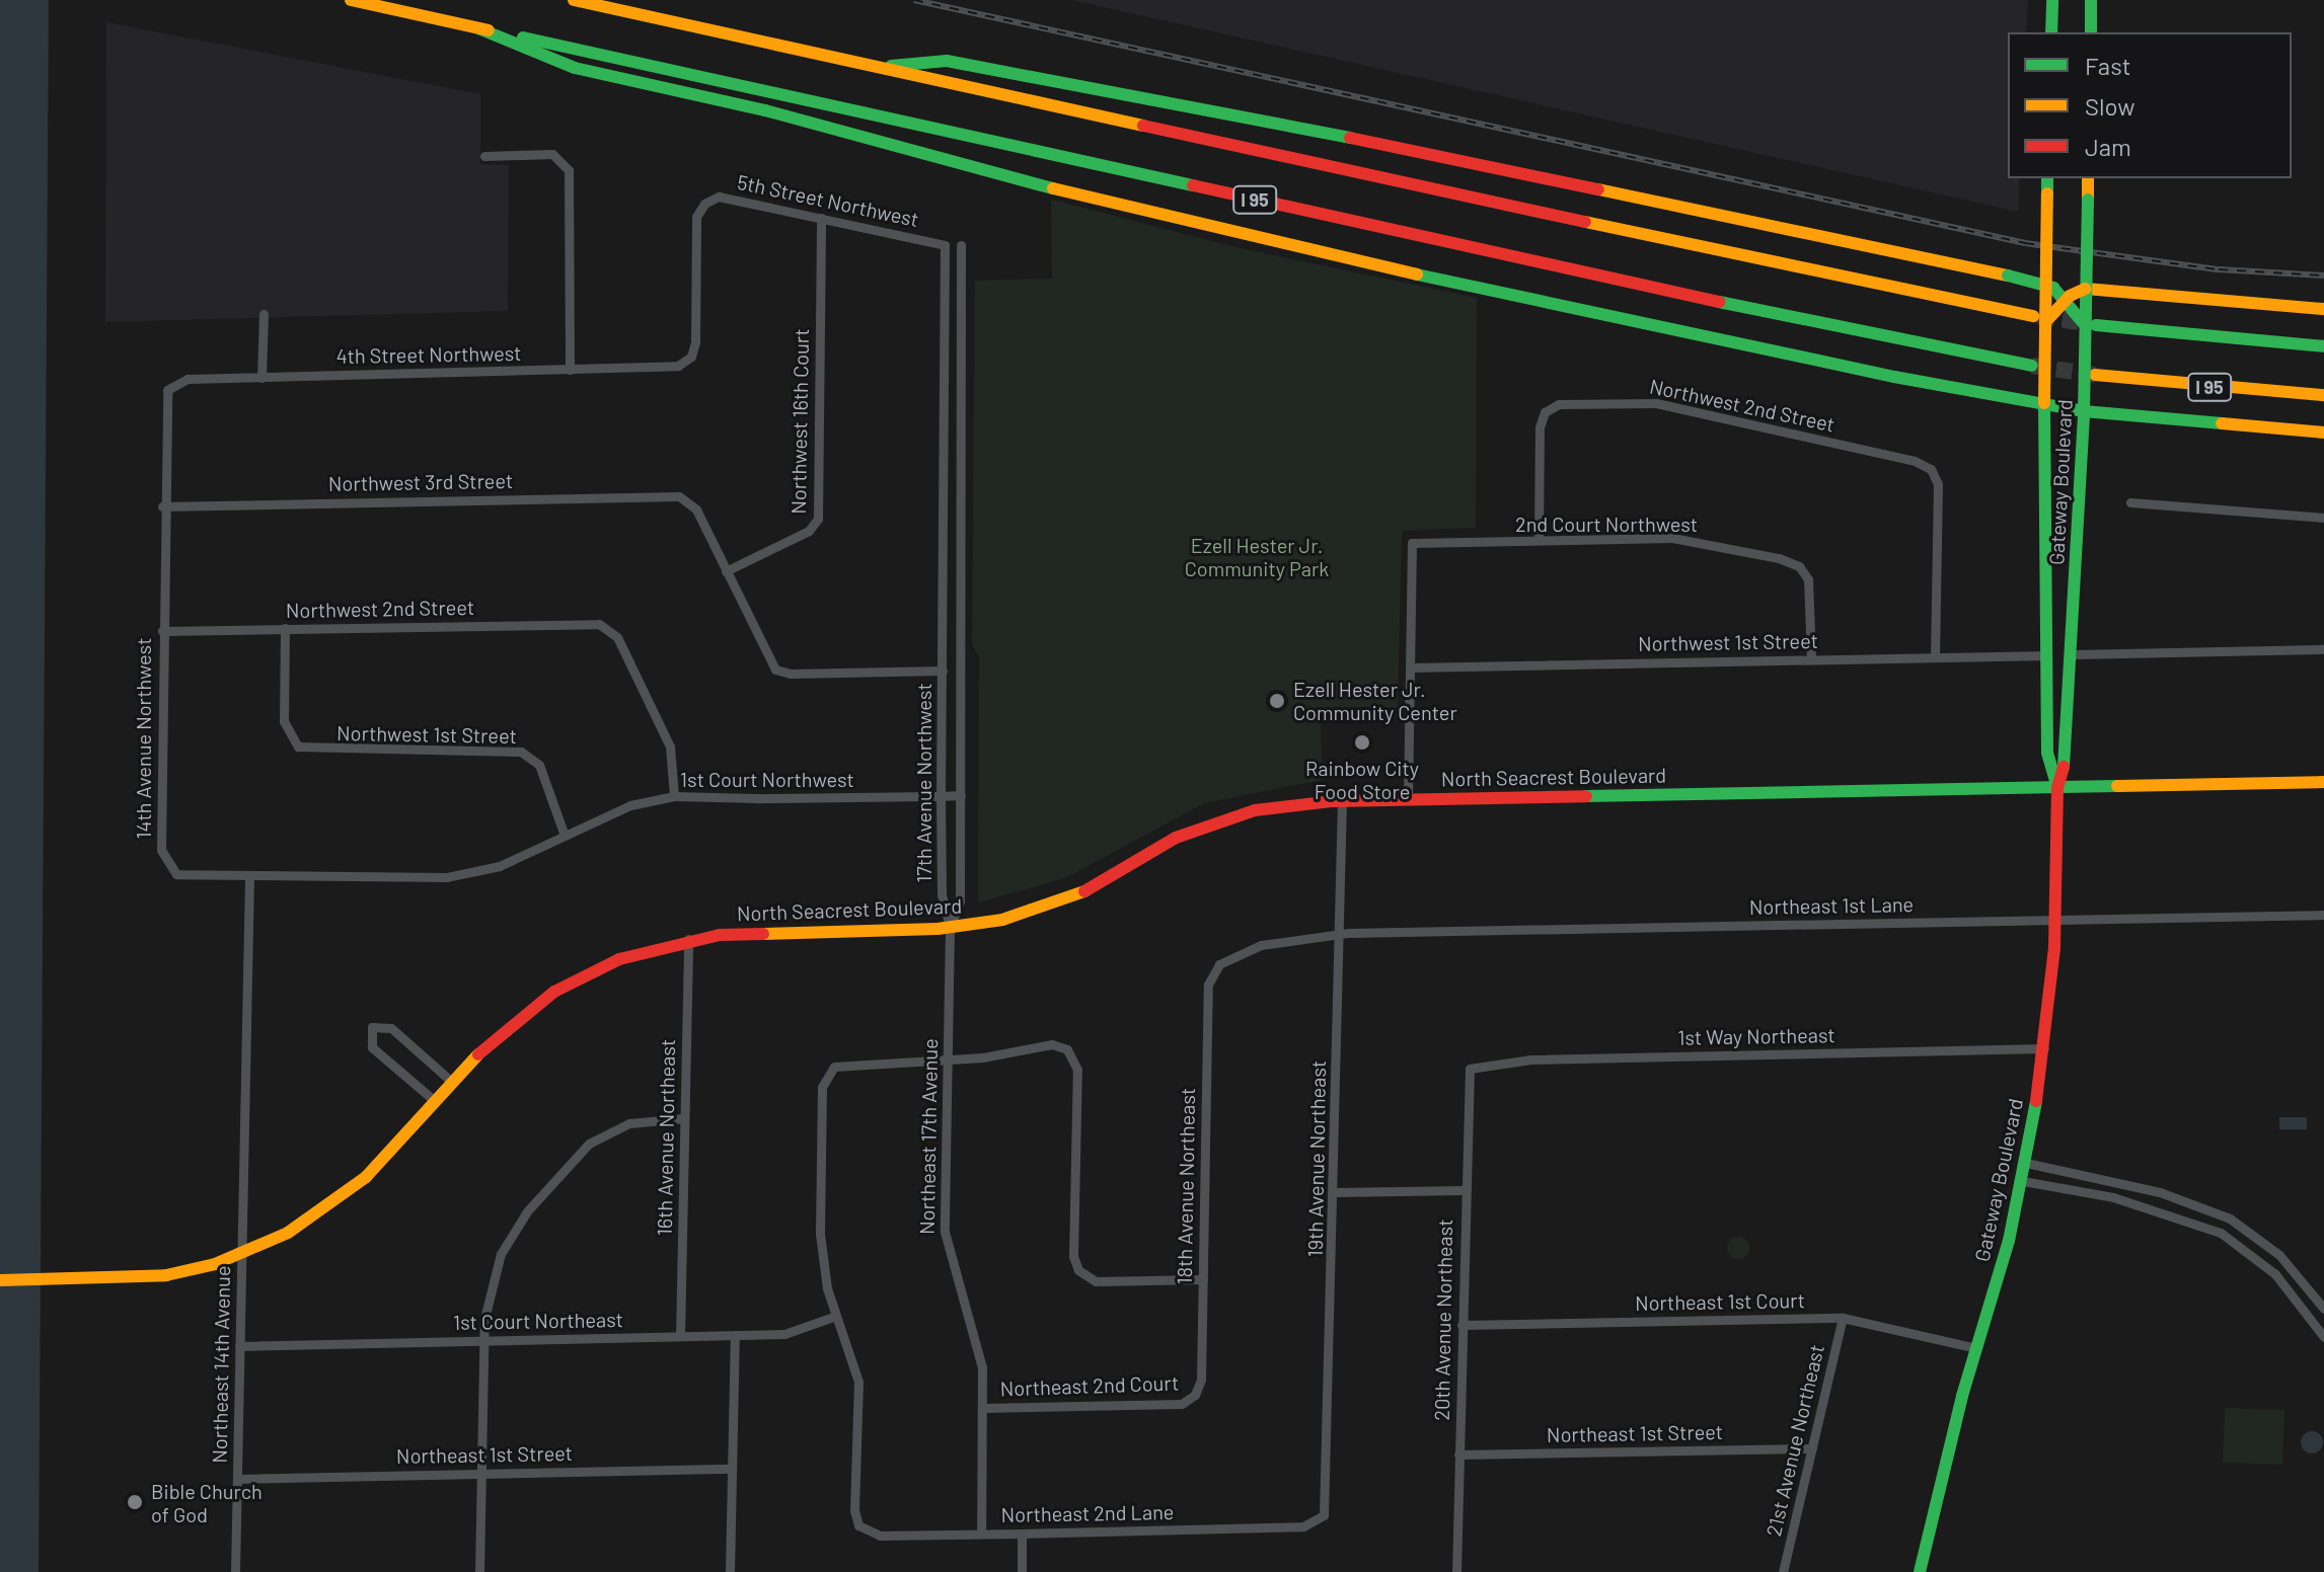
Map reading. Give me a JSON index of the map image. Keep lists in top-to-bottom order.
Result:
{
  "streets": {
    "main road": ["I 95", "Gateway Boulevard", "North Seacrest Boulevard"],
    "street": [
      "5th Street Northwest",
      "4th Street Northwest",
      "Northwest 2nd Street",
      "Northwest 16th Court",
      "Northwest 3rd Street",
      "2nd Court Northwest",
      "Northwest 1st Street",
      "14th Avenue Northwest",
      "1st Court Northwest",
      "17th Avenue Northwest",
      "Northeast 1st Lane",
      "1st Way Northeast",
      "Northeast 17th Avenue",
      "16th Avenue Northeast",
      "19th Avenue Northeast",
      "18th Avenue Northeast",
      "Northeast 1st Court",
      "20th Avenue Northeast",
      "1st Court Northeast",
      "Northeast 14th Avenue",
      "Northeast 2nd Court",
      "Northeast 1st Street",
      "21st Avenue Northeast",
      "Northeast 2nd Lane"
    ]
  },
  "crossings": [
    ["I 95", "Gateway Boulevard"],
    ["5th Street Northwest", "4th Street Northwest"],
    ["5th Street Northwest", "Northwest 16th Court"],
    ["5th Street Northwest", "17th Avenue Northwest"],
    ["4th Street Northwest", "14th Avenue Northwest"],
    ["Northwest 2nd Street", "2nd Court Northwest"],
    ["Northwest 2nd Street", "Northwest 1st Street"],
    ["Northwest 2nd Street", "14th Avenue Northwest"],
    ["Northwest 2nd Street", "1st Court Northwest"],
    ["Northwest 16th Court", "Northwest 3rd Street"],
    ["Northwest 3rd Street", "14th Avenue Northwest"],
    ["Gateway Boulevard", "Northwest 1st Street"],
    ["Gateway Boulevard", "North Seacrest Boulevard"],
    ["Gateway Boulevard", "Northeast 1st Lane"],
    ["Gateway Boulevard", "1st Way Northeast"],
    ["Gateway Boulevard", "Northeast 1st Court"],
    ["2nd Court Northwest", "Northwest 1st Street"],
    ["Northwest 1st Street", "1st Court Northwest"],
    ["14th Avenue Northwest", "1st Court Northwest"],
    ["North Seacrest Boulevard", "17th Avenue Northwest"],
    ["North Seacrest Boulevard", "Northeast 17th Avenue"],
    ["North Seacrest Boulevard", "16th Avenue Northeast"],
    ["North Seacrest Boulevard", "19th Avenue Northeast"],
    ["North Seacrest Boulevard", "Northeast 14th Avenue"],
    ["1st Court Northwest", "17th Avenue Northwest"],
    ["17th Avenue Northwest", "Northeast 17th Avenue"],
    ["Northeast 1st Lane", "19th Avenue Northeast"],
    ["Northeast 1st Lane", "18th Avenue Northeast"],
    ["1st Way Northeast", "20th Avenue Northeast"],
    ["Northeast 17th Avenue", "Northeast 2nd Court"],
    ["Northeast 17th Avenue", "Northeast 2nd Lane"],
    ["16th Avenue Northeast", "1st Court Northeast"],
    ["19th Avenue Northeast", "18th Avenue Northeast"],
    ["19th Avenue Northeast", "Northeast 2nd Lane"],
    ["18th Avenue Northeast", "Northeast 2nd Court"],
    ["Northeast 1st Court", "20th Avenue Northeast"],
    ["Northeast 1st Court", "21st Avenue Northeast"],
    ["20th Avenue Northeast", "Northeast 1st Street"],
    ["1st Court Northeast", "Northeast 14th Avenue"],
    ["1st Court Northeast", "Northeast 2nd Lane"],
    ["Northeast 14th Avenue", "Northeast 1st Street"],
    ["Northeast 1st Street", "21st Avenue Northeast"]
  ],
  "parks": ["Ezell Hester Jr. Community Park"],
  "places": ["Ezell Hester Jr. Community Center", "Rainbow City Food Store", "Bible Church of God"],
  "legend": ["Fast", "Slow", "Jam"]
}
